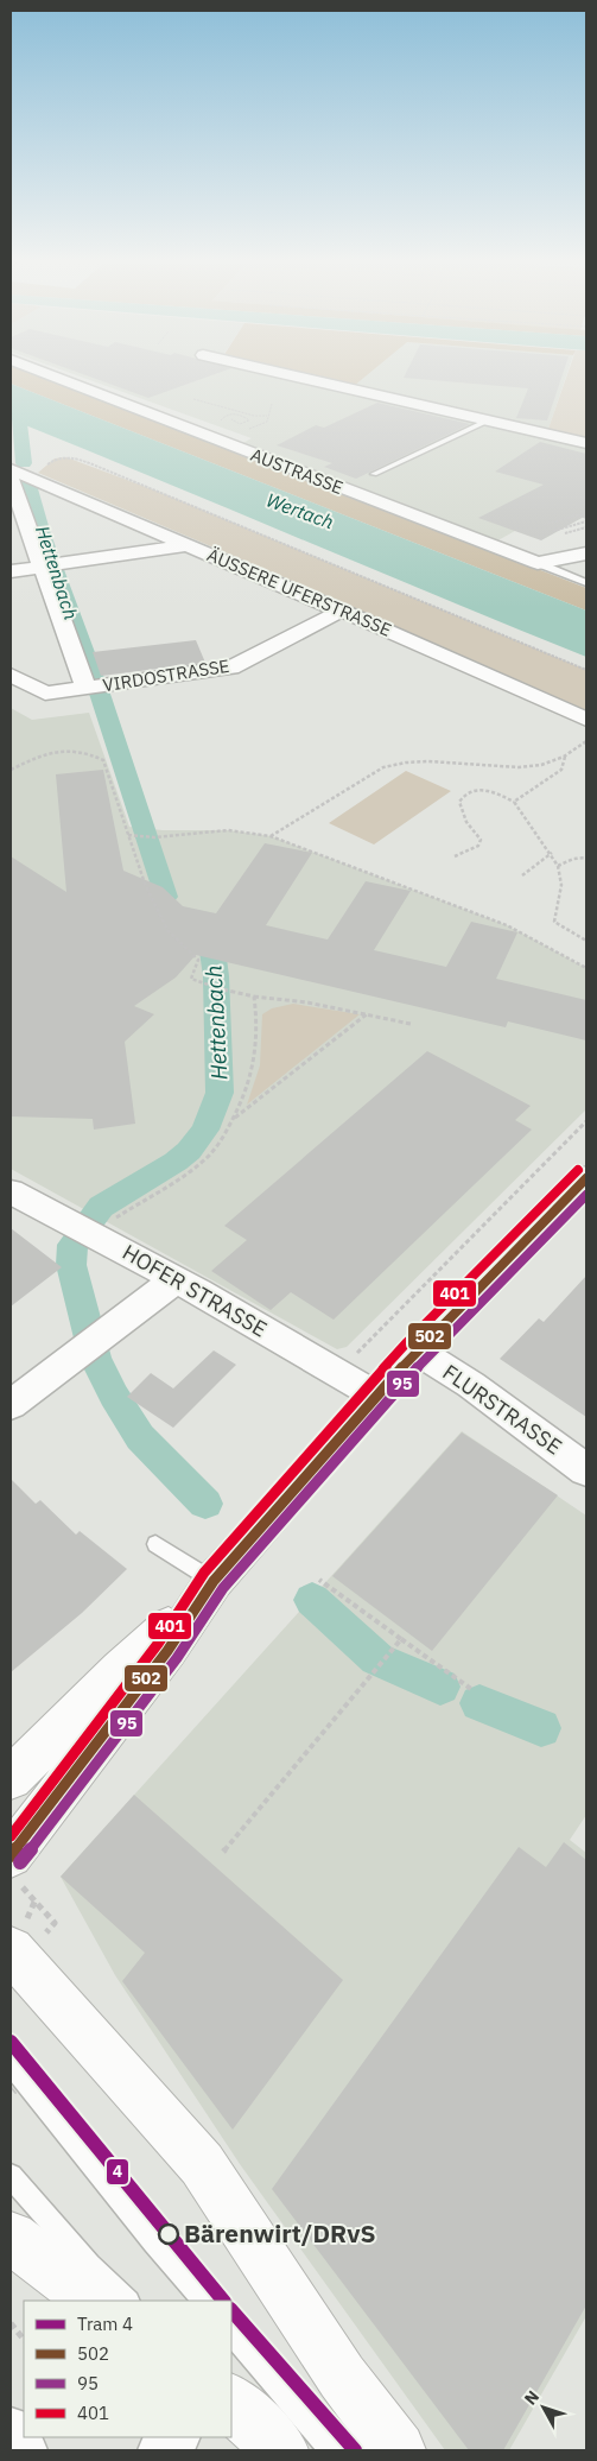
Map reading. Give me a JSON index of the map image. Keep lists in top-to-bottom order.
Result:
{
  "streets": {
    "street": [
      "AUSTRASSE",
      "ÄUSSERE UFERSTRASSE",
      "VIRDOSTRASSE",
      "HOFER STRASSE",
      "FLURSTRASSE"
    ]
  },
  "crossings": [
    ["ÄUSSERE UFERSTRASSE", "VIRDOSTRASSE"]
  ],
  "water": ["Wertach", "Hettenbach"],
  "places": ["Bärenwirt/DRvS"],
  "lines": [
    "transit line 401",
    "transit line 502",
    "transit line 95",
    "tram line 4"
  ],
  "legend": [
    "Tram 4",
    "502",
    "95",
    "401"
  ],
  "north": "top left"
}
